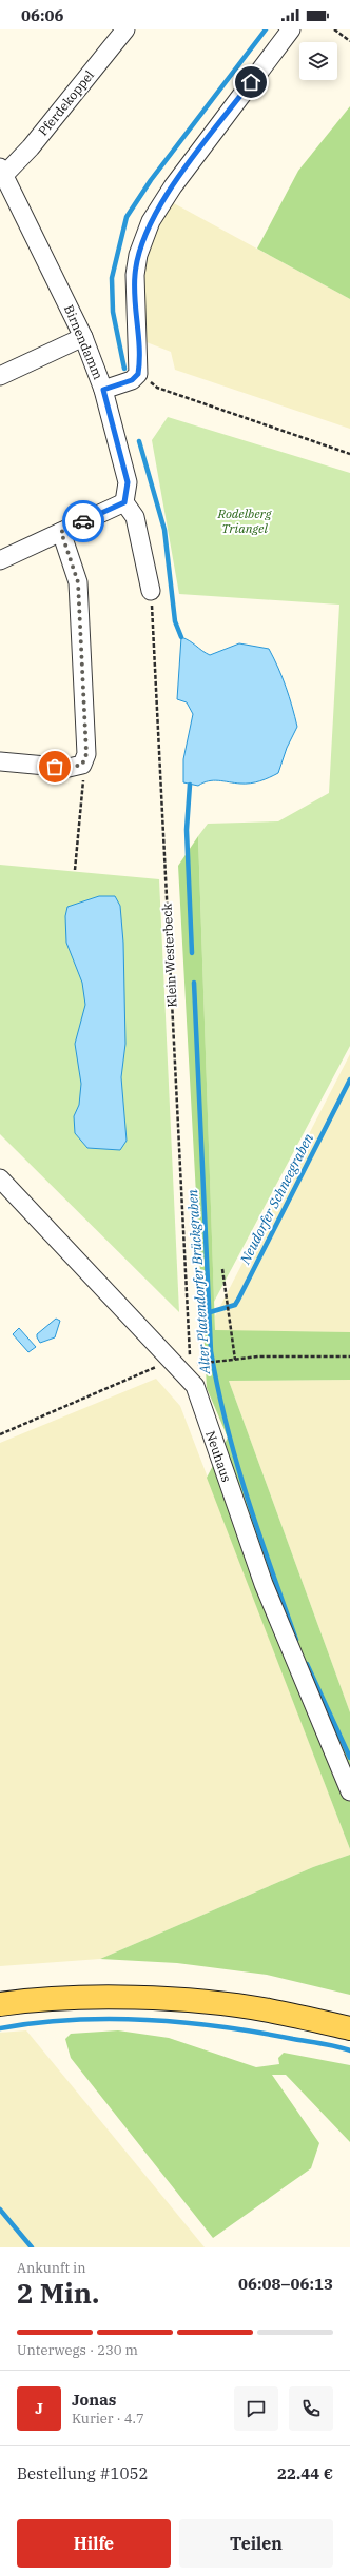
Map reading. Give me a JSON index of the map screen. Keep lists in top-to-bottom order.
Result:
{
  "streets": {
    "street": ["Pferdekoppel", "Birnendamm", "Neuhaus"],
    "path": ["Klein Westerbeck"]
  },
  "crossings": [
    ["Pferdekoppel", "Birnendamm"],
    ["Klein Westerbeck", "Neuhaus"]
  ],
  "water": ["Neudorfer Schneegraben", "Alter Platendorfer Brückgraben"],
  "parks": ["Rodelberg Triangel"],
  "page": {
    "status": "06:06",
    "heading": ["2 Min.", "Ankunft in", "06:08–06:13"],
    "panel": [
      "Jonas",
      "Kurier · 4.7",
      "Bestellung #1052",
      "22.44 €"
    ],
    "bar": "Unterwegs · 230 m",
    "round": "J",
    "buttons": ["Hilfe", "Teilen"]
  }
}
